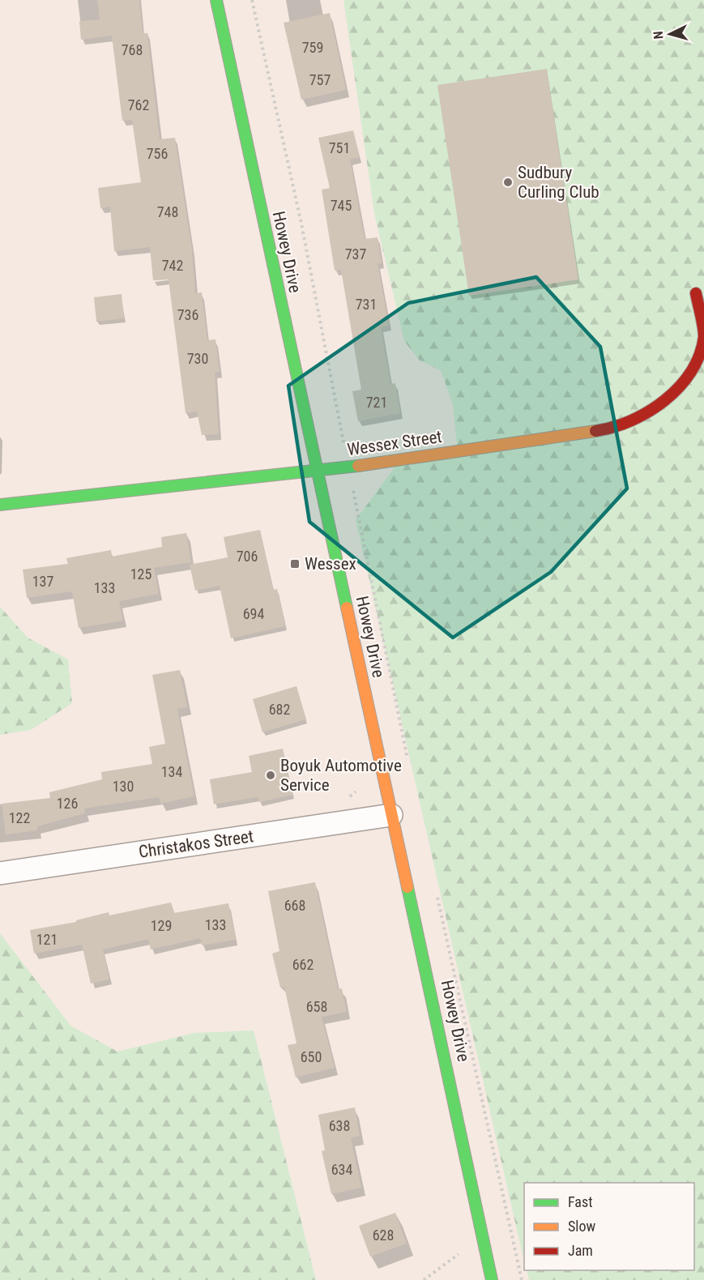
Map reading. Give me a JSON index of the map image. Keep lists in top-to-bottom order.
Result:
{
  "streets": {
    "main road": ["Howey Drive", "Wessex Street"],
    "street": ["Christakos Street"]
  },
  "crossings": [
    ["Howey Drive", "Wessex Street"],
    ["Howey Drive", "Christakos Street"]
  ],
  "places": {
    "other": ["Sudbury Curling Club", "Boyuk Automotive Service"],
    "transit": ["Wessex"]
  },
  "house_numbers": [
    "759",
    "768",
    "757",
    "762",
    "751",
    "756",
    "745",
    "748",
    "737",
    "742",
    "731",
    "736",
    "730",
    "721",
    "706",
    "125",
    "137",
    "133",
    "694",
    "682",
    "134",
    "130",
    "126",
    "122",
    "668",
    "133",
    "129",
    "121",
    "662",
    "658",
    "650",
    "638",
    "634",
    "628"
  ],
  "legend": ["Fast", "Slow", "Jam"],
  "north": "left"
}
